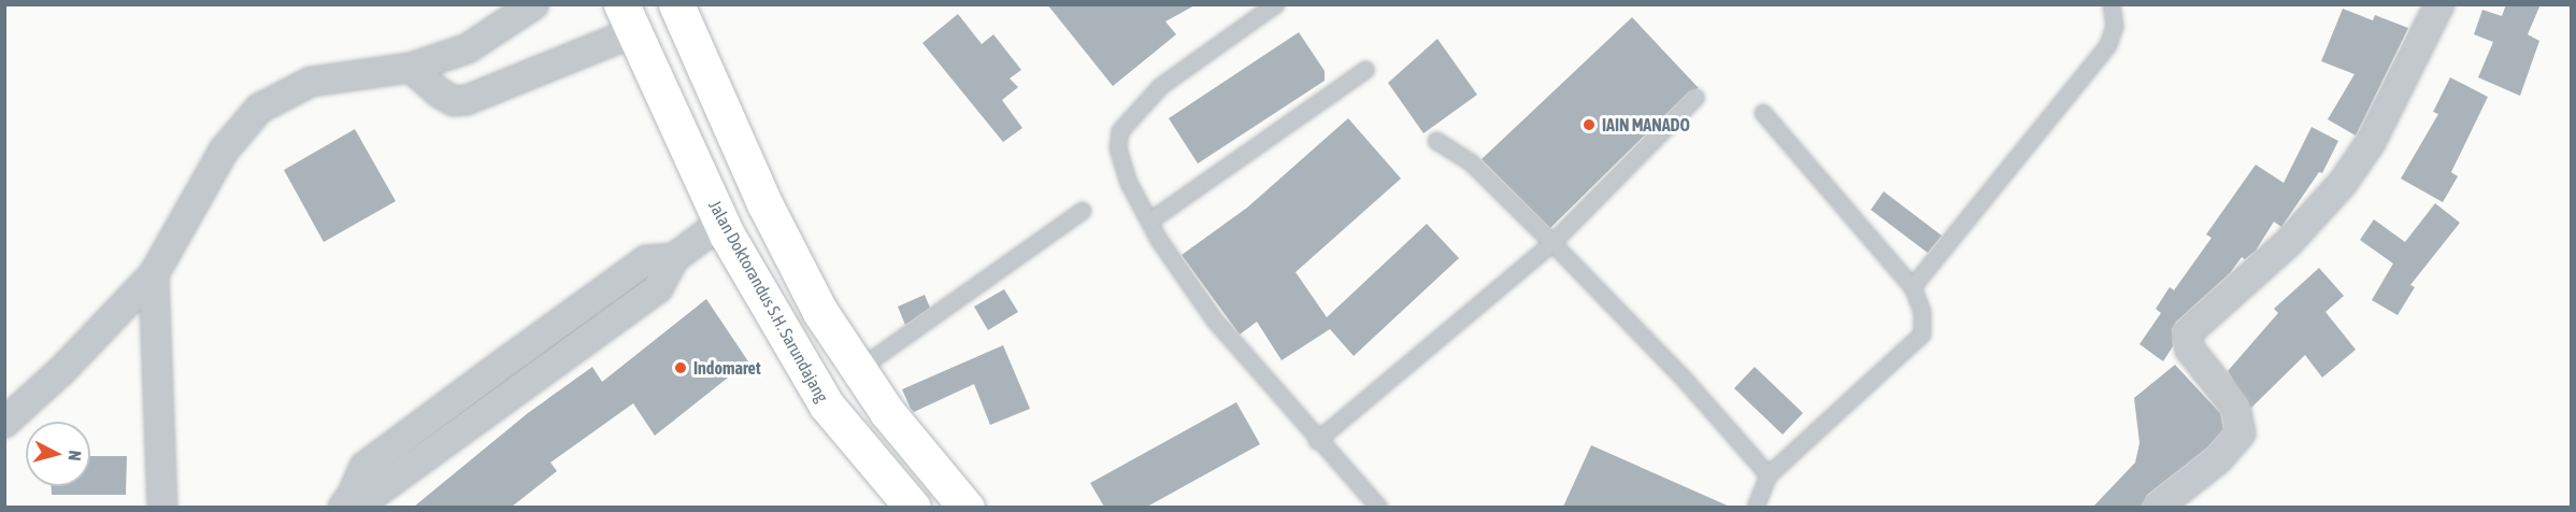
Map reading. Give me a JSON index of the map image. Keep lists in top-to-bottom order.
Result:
{
  "streets": {
    "highway": ["Jalan Doktorandus S.H. Sarundajang"]
  },
  "places": ["IAIN MANADO", "Indomaret"],
  "north": "right"
}
